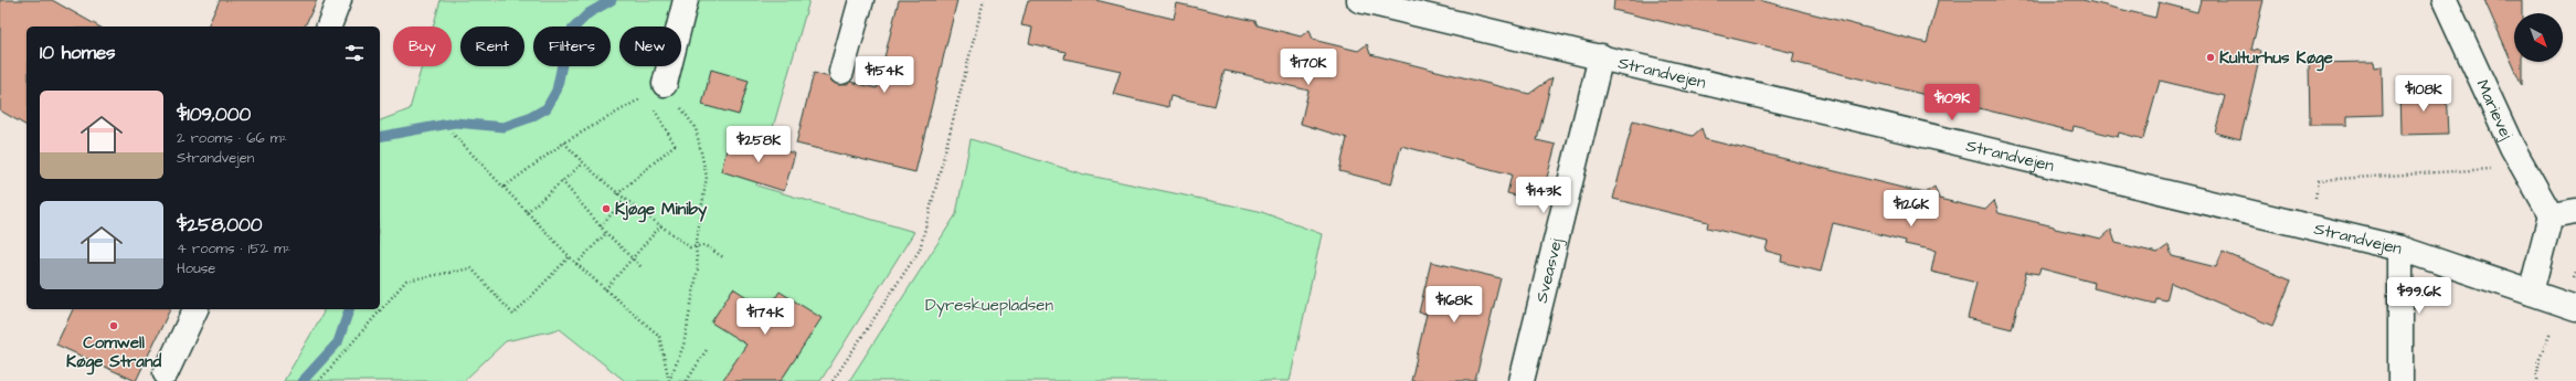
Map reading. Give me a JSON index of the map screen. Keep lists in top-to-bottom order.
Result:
{
  "streets": {
    "street": ["Strandvejen", "Marievej", "Sveasvej"]
  },
  "crossings": [
    ["Strandvejen", "Sveasvej"]
  ],
  "parks": ["Dyreskuepladsen"],
  "places": ["Kulturhus Køge", "Kjøge Miniby", "Comwell Køge Strand"],
  "north": "bottom right",
  "page": {
    "chip": [
      "Buy",
      "Rent",
      "Filters",
      "New"
    ],
    "heading": "10 homes",
    "price": [
      "$170K",
      "$154K",
      "$108K",
      "$109K",
      "$258K",
      "$143K",
      "$126K",
      "$99.6K",
      "$168K",
      "$174K"
    ],
    "list": [
      {
        "name": "$109,000",
        "note": "2 rooms · 66 m² · Strandvejen"
      },
      {
        "name": "$258,000",
        "note": "4 rooms · 152 m² · House"
      }
    ]
  }
}
